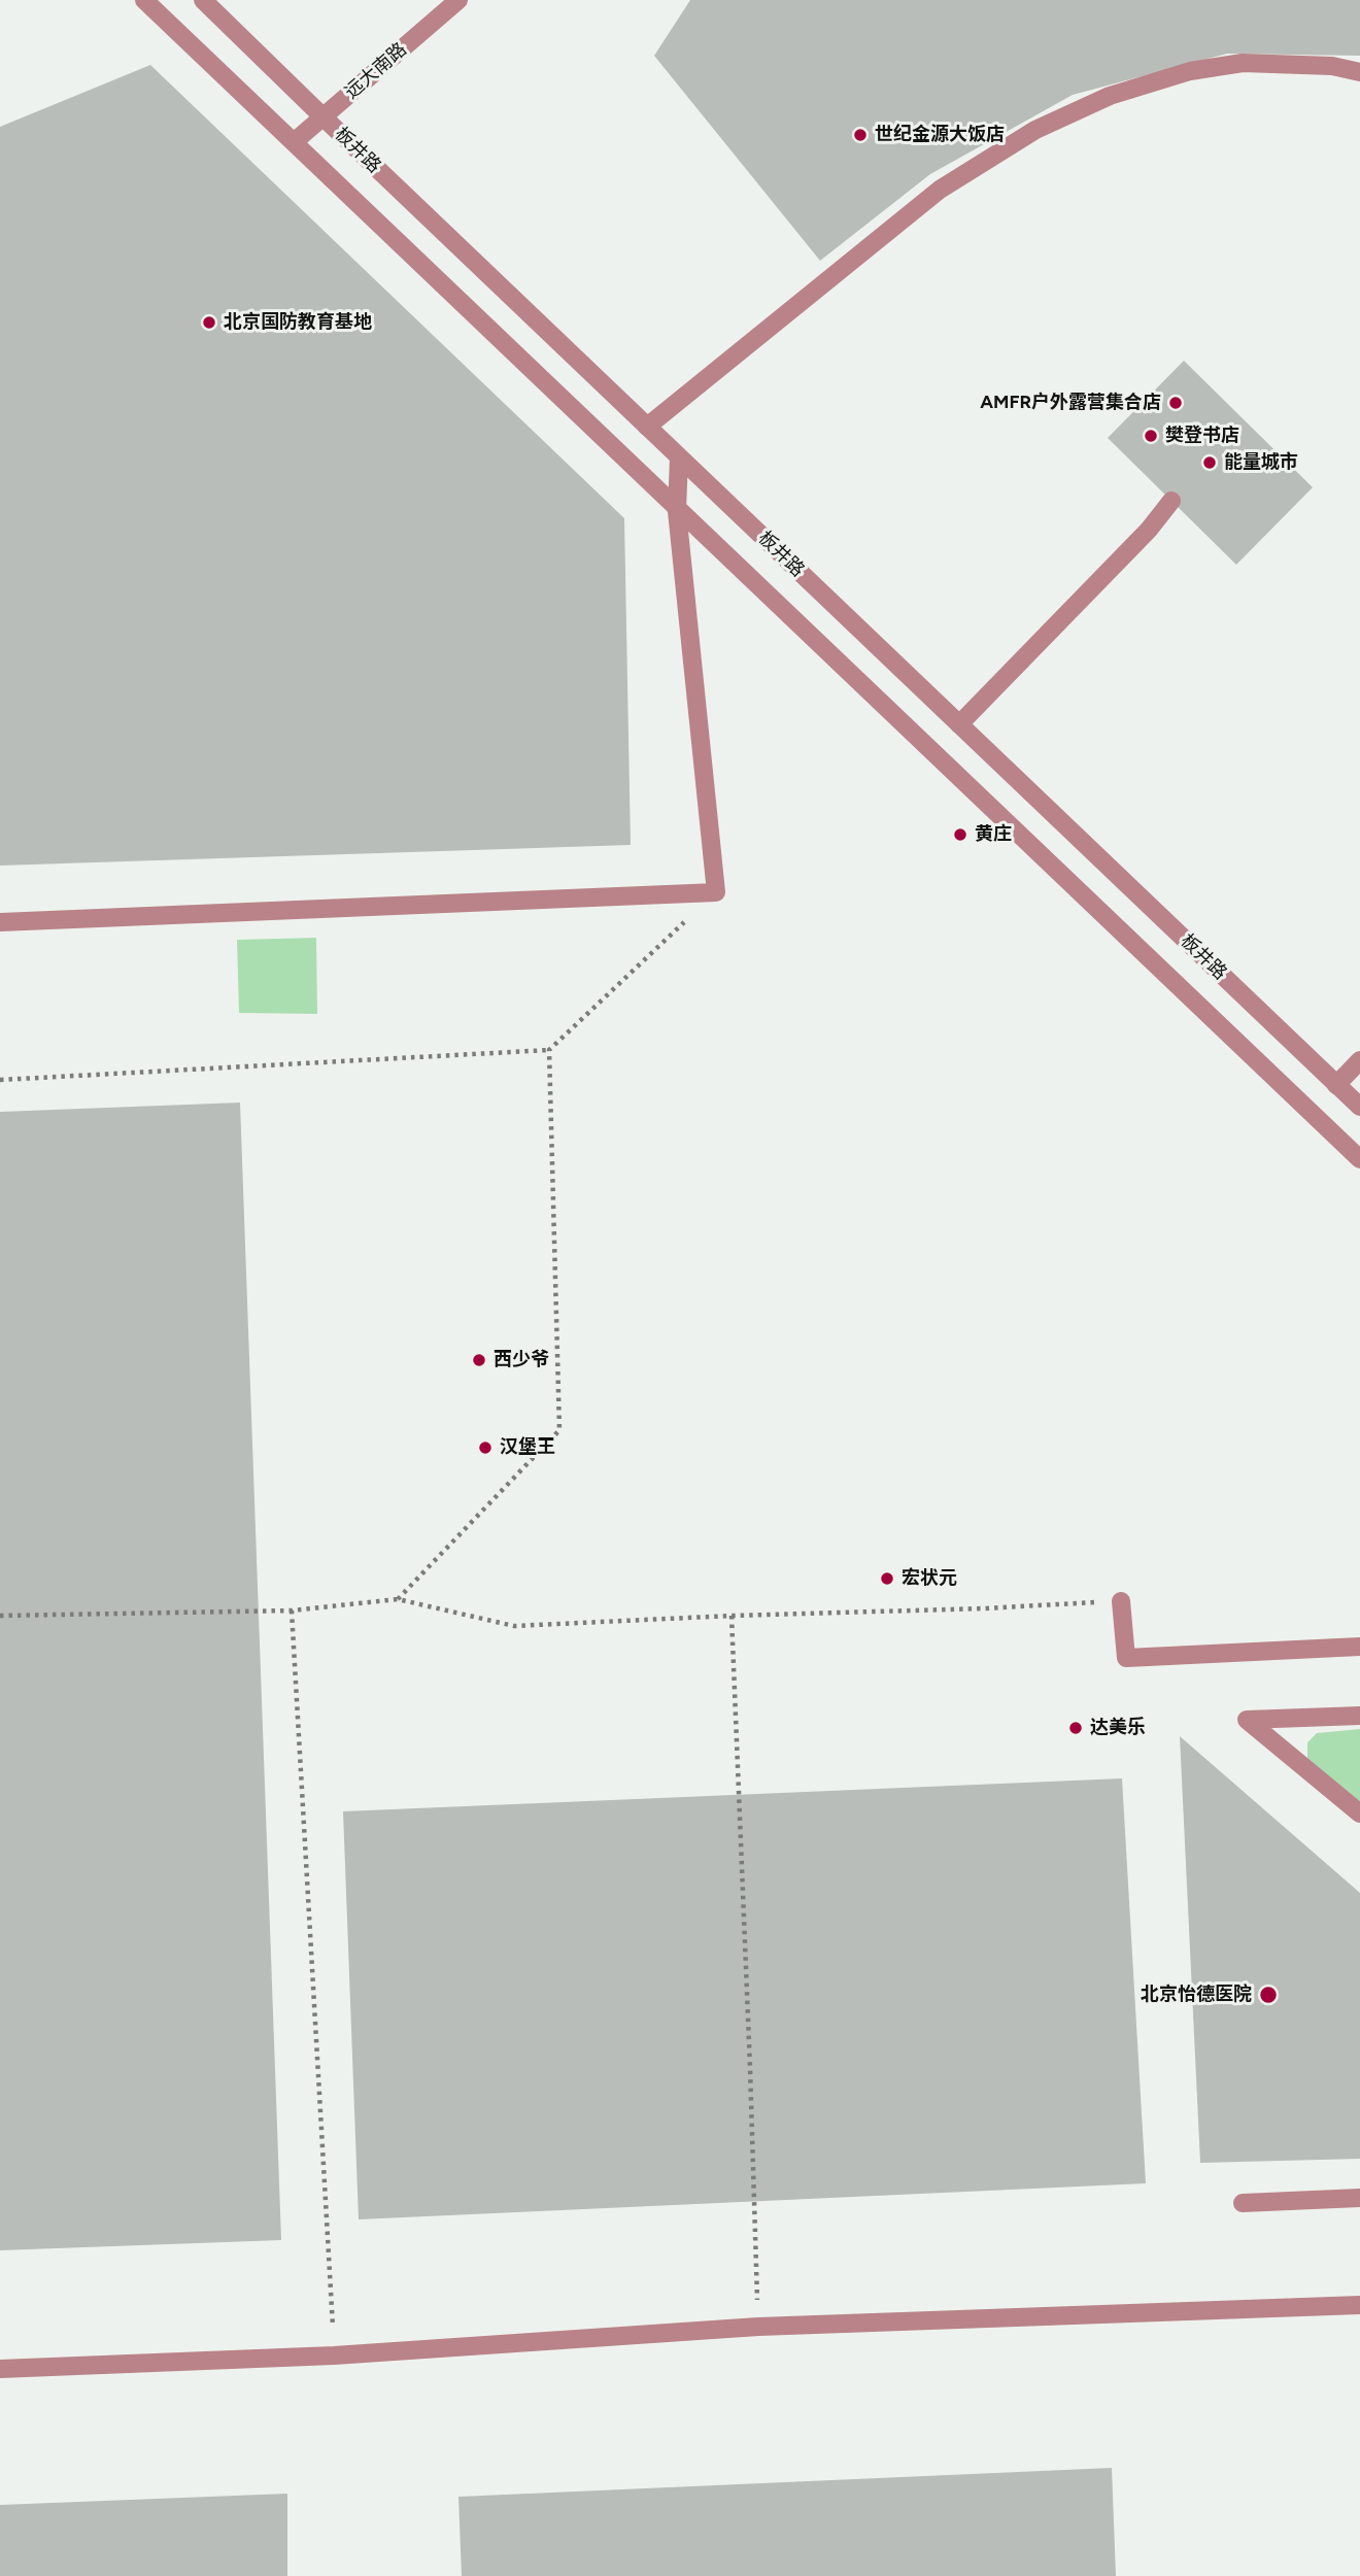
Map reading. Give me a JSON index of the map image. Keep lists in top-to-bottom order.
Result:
{
  "streets": {
    "street": ["远大南路", "板井路"]
  },
  "crossings": [
    ["远大南路", "板井路"]
  ],
  "places": [
    "世纪金源大饭店",
    "北京国防教育基地",
    "AMFR户外露营集合店",
    "樊登书店",
    "能量城市",
    "黄庄",
    "西少爷",
    "汉堡王",
    "宏状元",
    "达美乐",
    "北京怡德医院"
  ]
}
